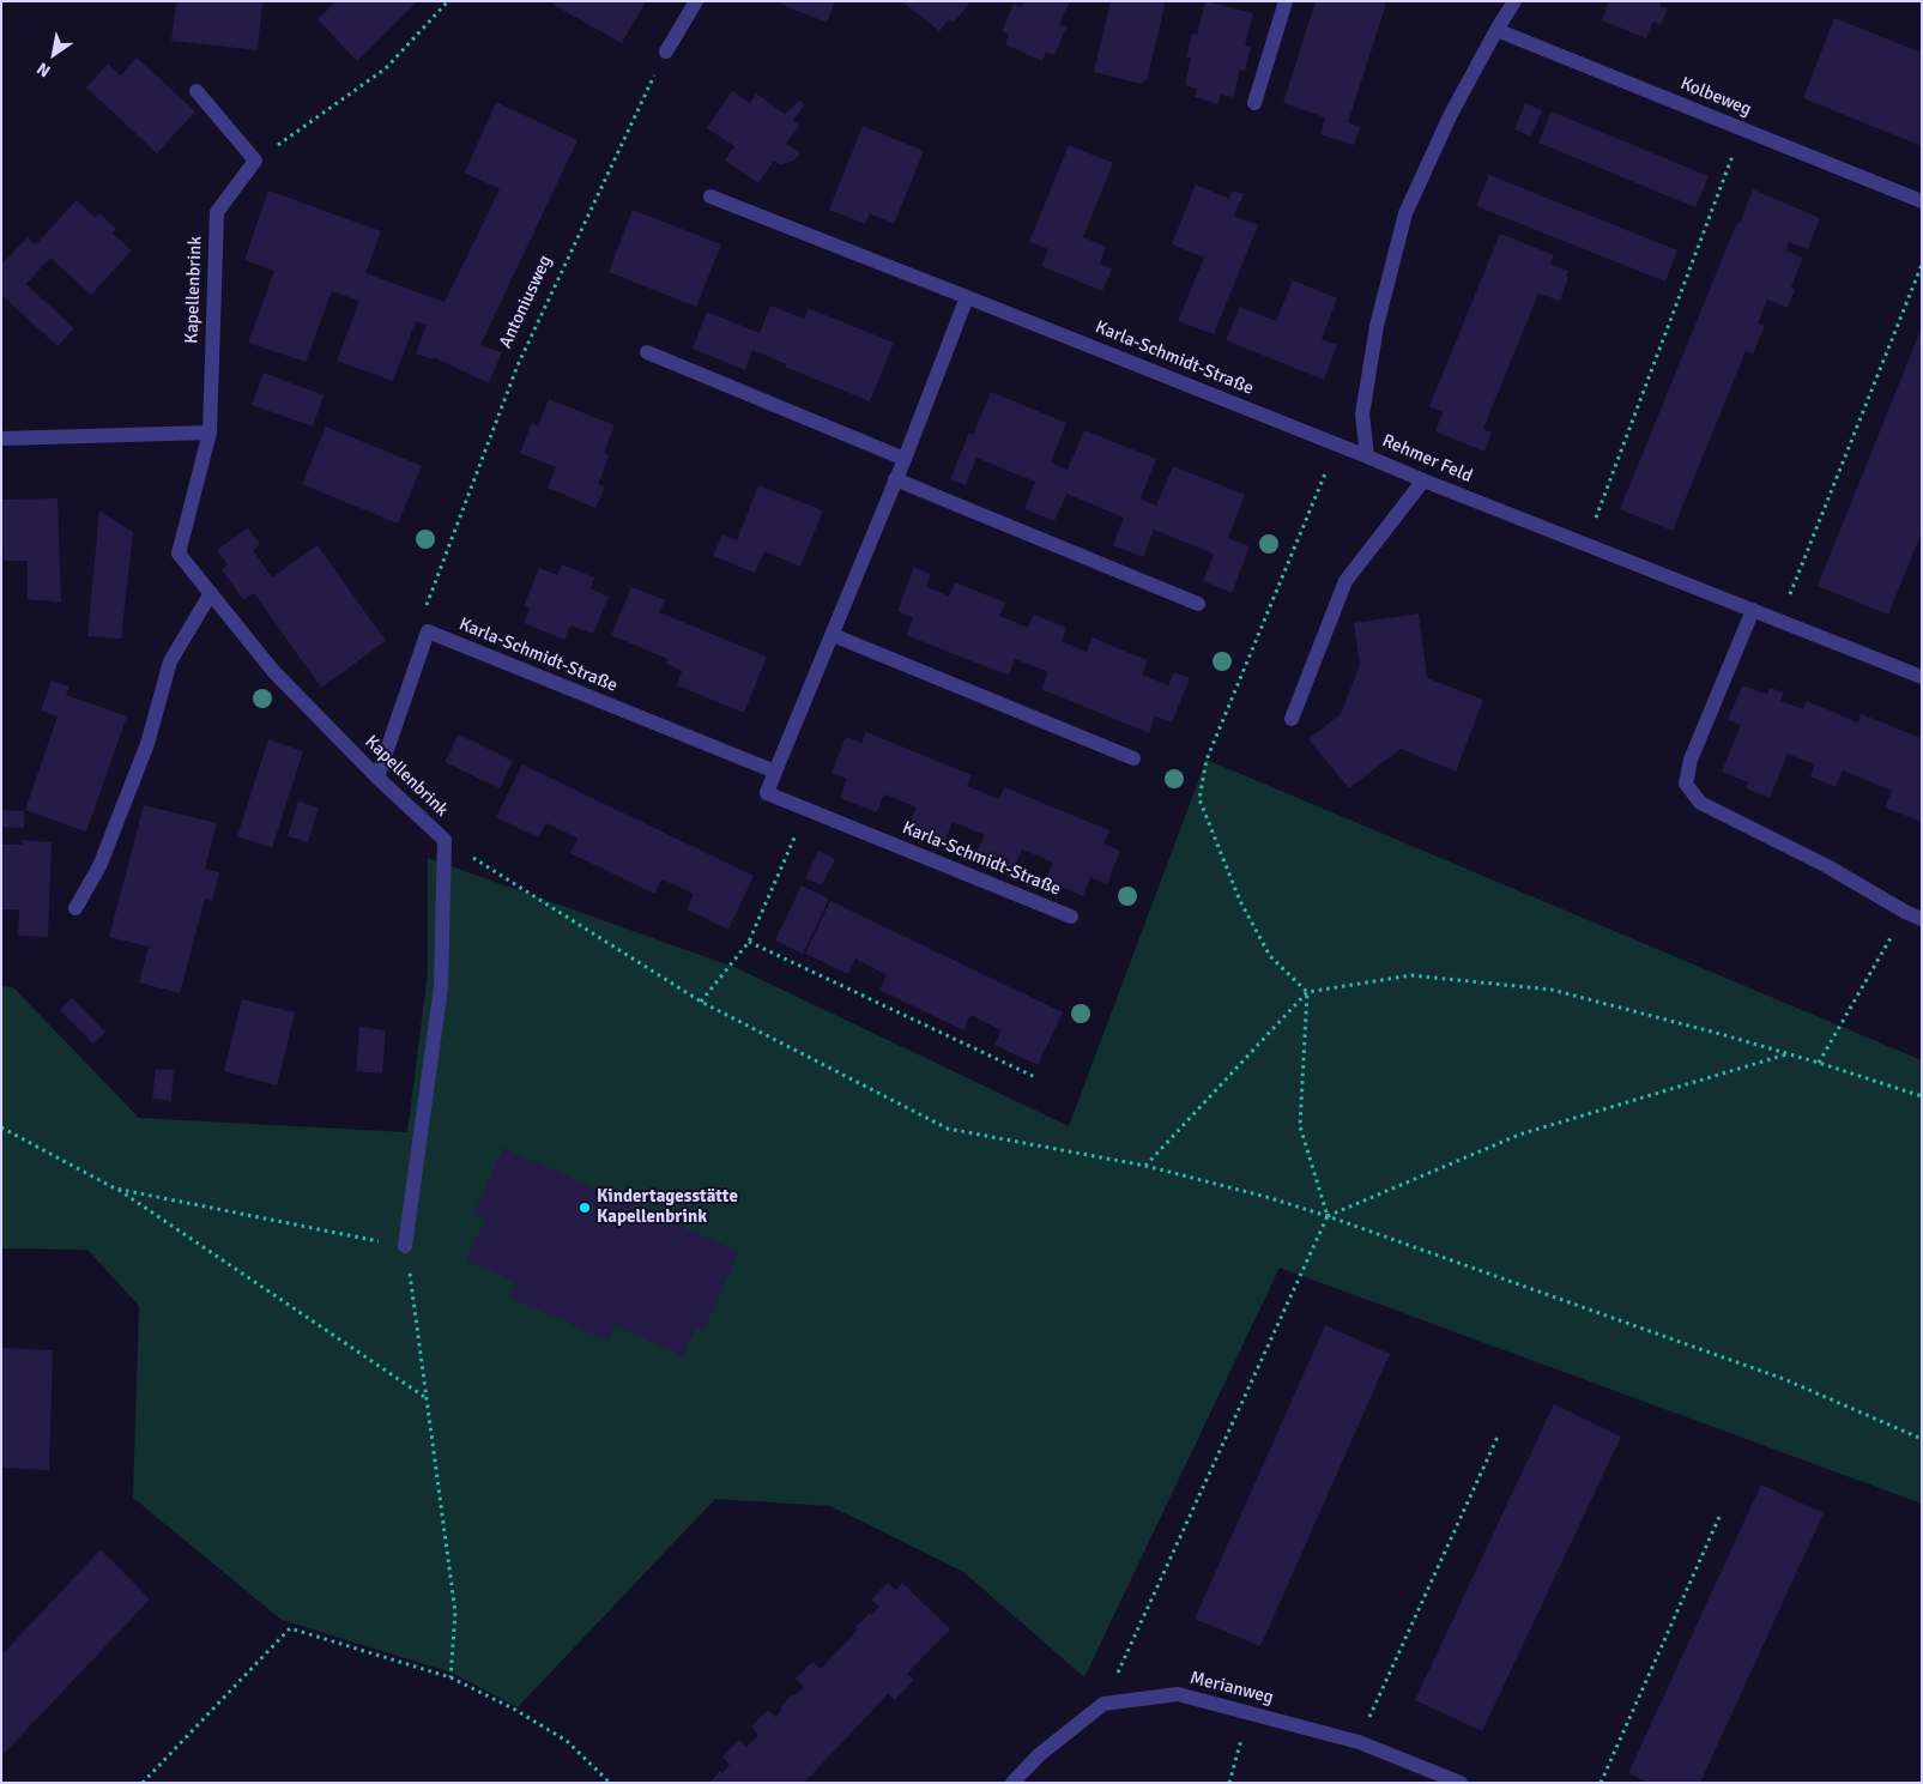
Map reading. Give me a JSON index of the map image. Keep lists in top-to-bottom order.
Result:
{
  "streets": {
    "street": [
      "Kolbeweg",
      "Kapellenbrink",
      "Karla-Schmidt-Straße",
      "Rehmer Feld",
      "Merianweg"
    ],
    "path": ["Antoniusweg"]
  },
  "crossings": [
    ["Kolbeweg", "Rehmer Feld"],
    ["Antoniusweg", "Karla-Schmidt-Straße"],
    ["Karla-Schmidt-Straße", "Rehmer Feld"]
  ],
  "places": ["Kindertagesstätte Kapellenbrink"],
  "north": "bottom left"
}
